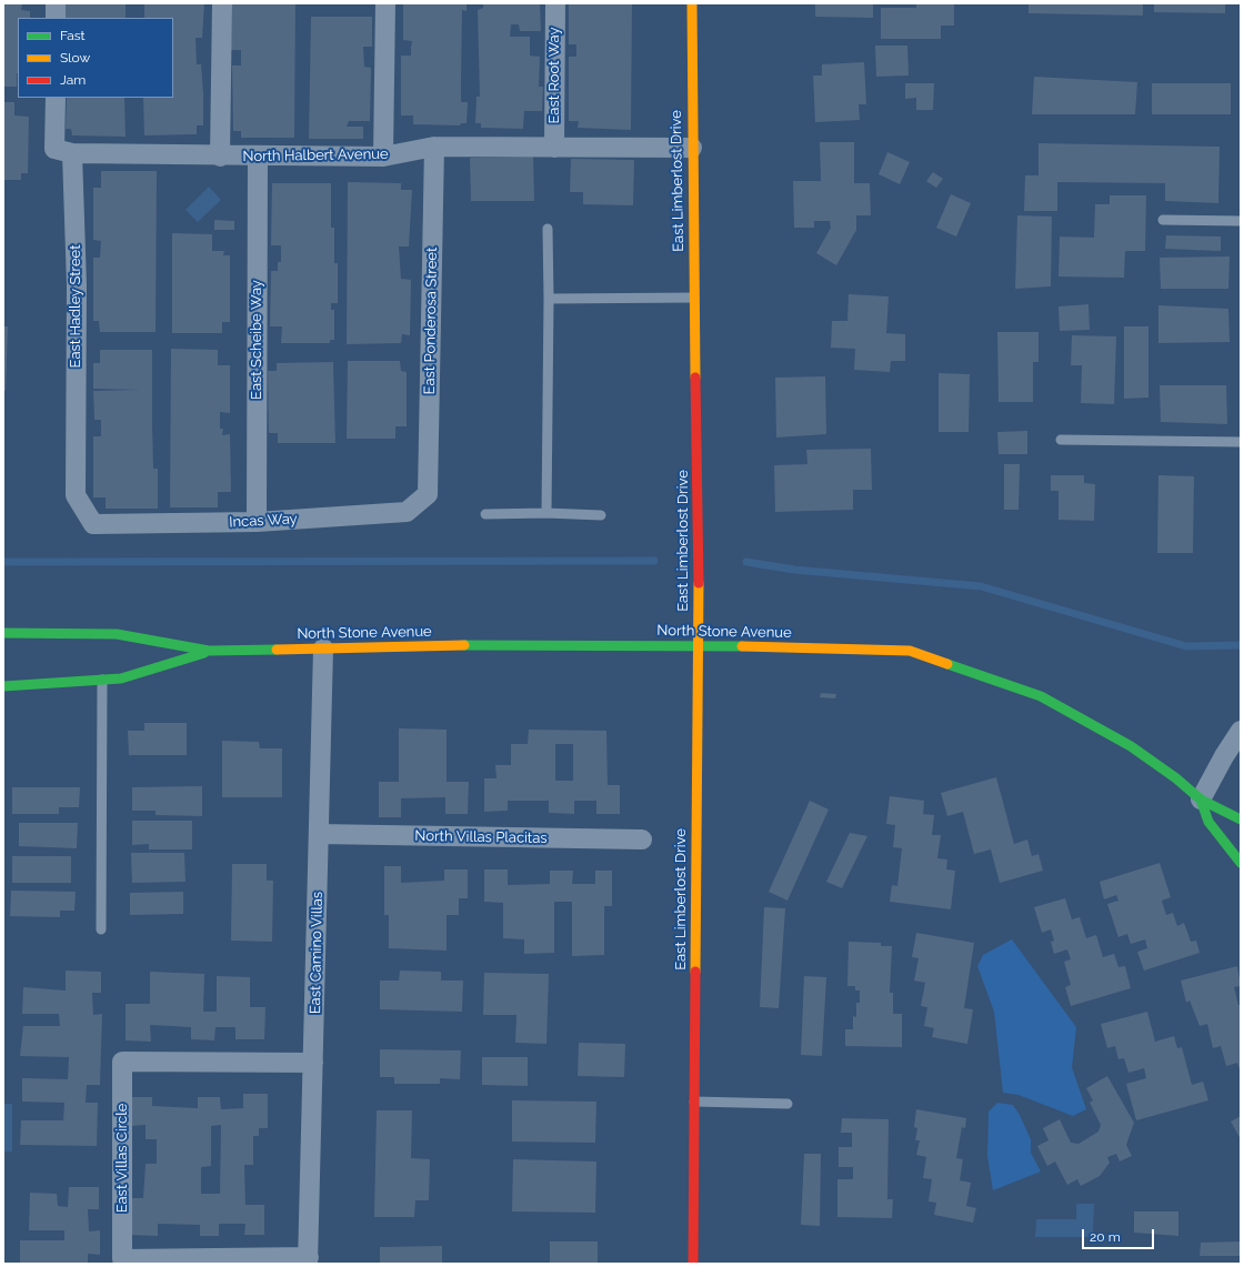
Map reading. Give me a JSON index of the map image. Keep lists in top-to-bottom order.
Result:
{
  "streets": {
    "main road": ["East Limberlost Drive", "North Stone Avenue"],
    "street": [
      "East Root Way",
      "North Halbert Avenue",
      "East Hadley Street",
      "East Ponderosa Street",
      "East Scheibe Way",
      "Incas Way",
      "North Villas Placitas",
      "East Camino Villas",
      "East Villas Circle"
    ]
  },
  "crossings": [
    ["East Root Way", "North Halbert Avenue"],
    ["North Halbert Avenue", "East Limberlost Drive"],
    ["North Halbert Avenue", "East Hadley Street"],
    ["North Halbert Avenue", "East Ponderosa Street"],
    ["North Halbert Avenue", "East Scheibe Way"],
    ["East Limberlost Drive", "North Stone Avenue"],
    ["East Hadley Street", "Incas Way"],
    ["East Ponderosa Street", "Incas Way"],
    ["East Scheibe Way", "Incas Way"],
    ["North Stone Avenue", "East Camino Villas"],
    ["North Villas Placitas", "East Camino Villas"],
    ["East Camino Villas", "East Villas Circle"]
  ],
  "legend": ["Fast", "Slow", "Jam"],
  "scale_bar": "20 m"
}
